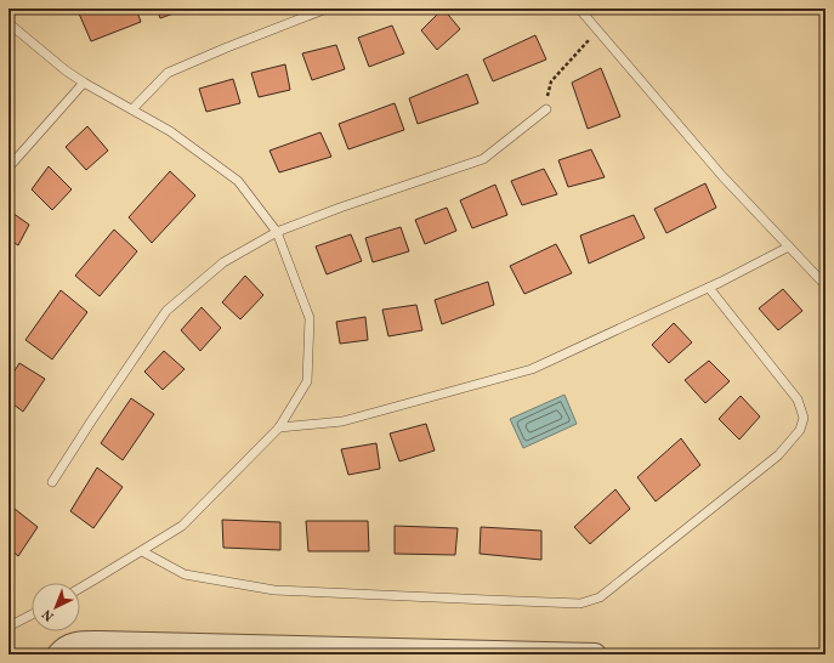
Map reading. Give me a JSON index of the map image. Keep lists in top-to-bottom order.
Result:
{
  "north": "bottom left"
}
